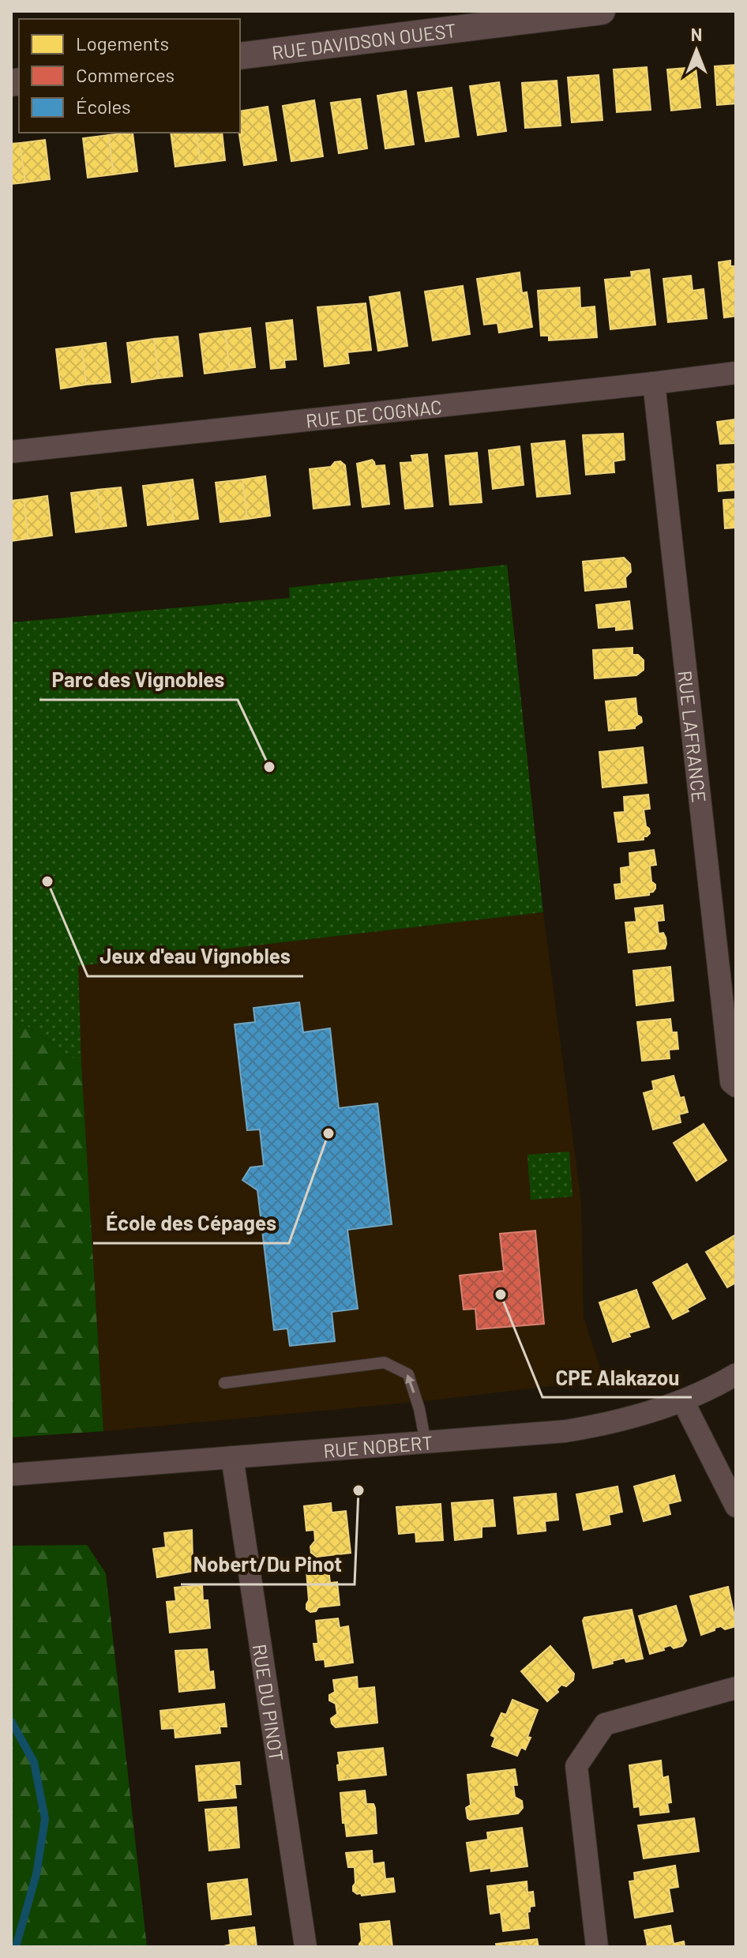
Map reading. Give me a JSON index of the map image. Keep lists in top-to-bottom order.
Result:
{
  "streets": {
    "street": [
      "RUE DAVIDSON OUEST",
      "RUE DE COGNAC",
      "RUE LAFRANCE",
      "RUE NOBERT",
      "RUE DU PINOT"
    ]
  },
  "crossings": [
    ["RUE DE COGNAC", "RUE LAFRANCE"],
    ["RUE NOBERT", "RUE DU PINOT"]
  ],
  "places": [
    "Parc des Vignobles",
    "Jeux d'eau Vignobles",
    "École des Cépages",
    "CPE Alakazou",
    "Nobert/Du Pinot"
  ],
  "legend": ["Logements", "Commerces", "Écoles"],
  "north": "top"
}
